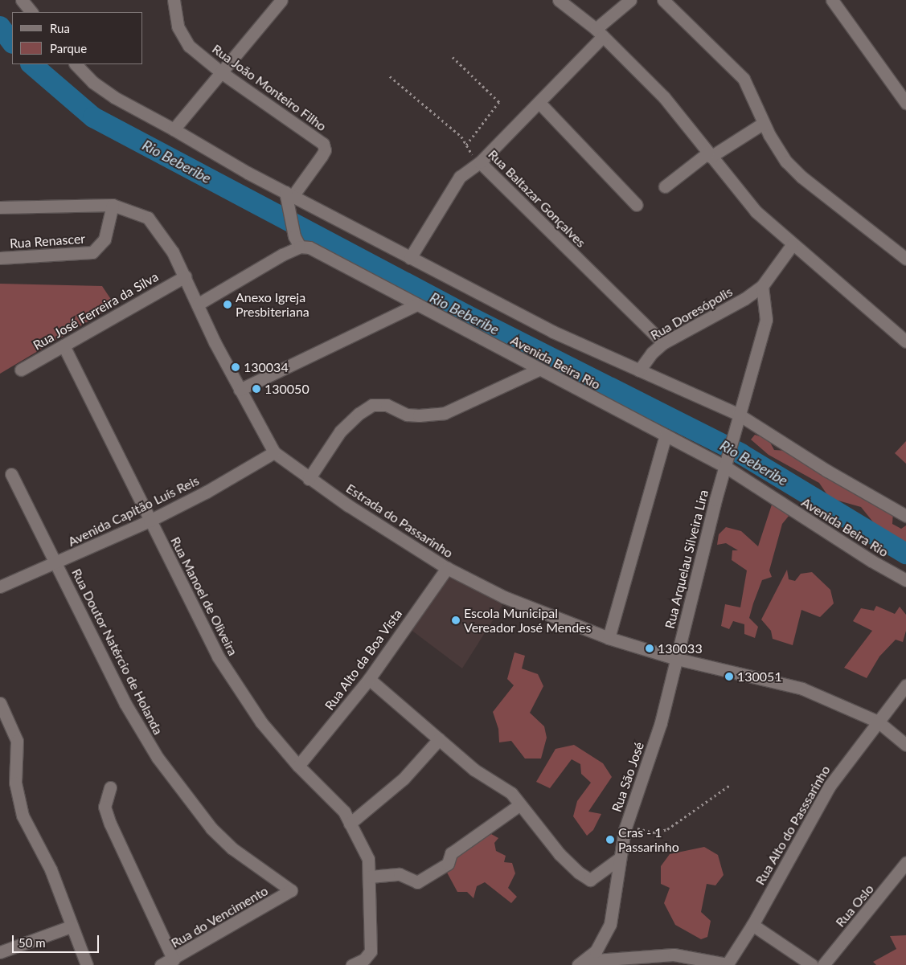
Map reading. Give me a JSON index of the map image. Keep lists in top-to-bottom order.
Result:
{
  "streets": {
    "street": [
      "Rua João Monteiro Filho",
      "Rua Baltazar Gonçalves",
      "Rua Renascer",
      "Rua José Ferreira da Silva",
      "Rua Doresópolis",
      "Avenida Beira Rio",
      "Avenida Capitão Luís Reis",
      "Estrada do Passarinho",
      "Rua Arquelau Silveira Lira",
      "Rua Manoel de Oliveira",
      "Rua Doutor Natércio de Holanda",
      "Rua Alto da Boa Vista",
      "Rua São José",
      "Rua Alto do Passsarinho",
      "Rua Oslo",
      "Rua do Vencimento"
    ]
  },
  "crossings": [
    ["Rua Baltazar Gonçalves", "Rua Doresópolis"],
    ["Rua Renascer", "Estrada do Passarinho"],
    ["Rua José Ferreira da Silva", "Estrada do Passarinho"],
    ["Rua José Ferreira da Silva", "Rua Manoel de Oliveira"],
    ["Rua Doresópolis", "Rua Arquelau Silveira Lira"],
    ["Avenida Beira Rio", "Rua Arquelau Silveira Lira"],
    ["Avenida Capitão Luís Reis", "Estrada do Passarinho"],
    ["Avenida Capitão Luís Reis", "Rua Manoel de Oliveira"],
    ["Avenida Capitão Luís Reis", "Rua Doutor Natércio de Holanda"],
    ["Estrada do Passarinho", "Rua Arquelau Silveira Lira"],
    ["Estrada do Passarinho", "Rua Alto da Boa Vista"],
    ["Estrada do Passarinho", "Rua São José"],
    ["Estrada do Passarinho", "Rua Alto do Passsarinho"],
    ["Rua Arquelau Silveira Lira", "Rua São José"],
    ["Rua Manoel de Oliveira", "Rua Alto da Boa Vista"],
    ["Rua Doutor Natércio de Holanda", "Rua do Vencimento"]
  ],
  "water": ["Rio Beberibe"],
  "places": [
    "Anexo Igreja Presbiteriana",
    "130034",
    "130050",
    "Escola Municipal Vereador José Mendes",
    "130033",
    "130051",
    "Cras - 1 Passarinho"
  ],
  "legend": ["Rua", "Parque"],
  "scale_bar": "50 m"
}
